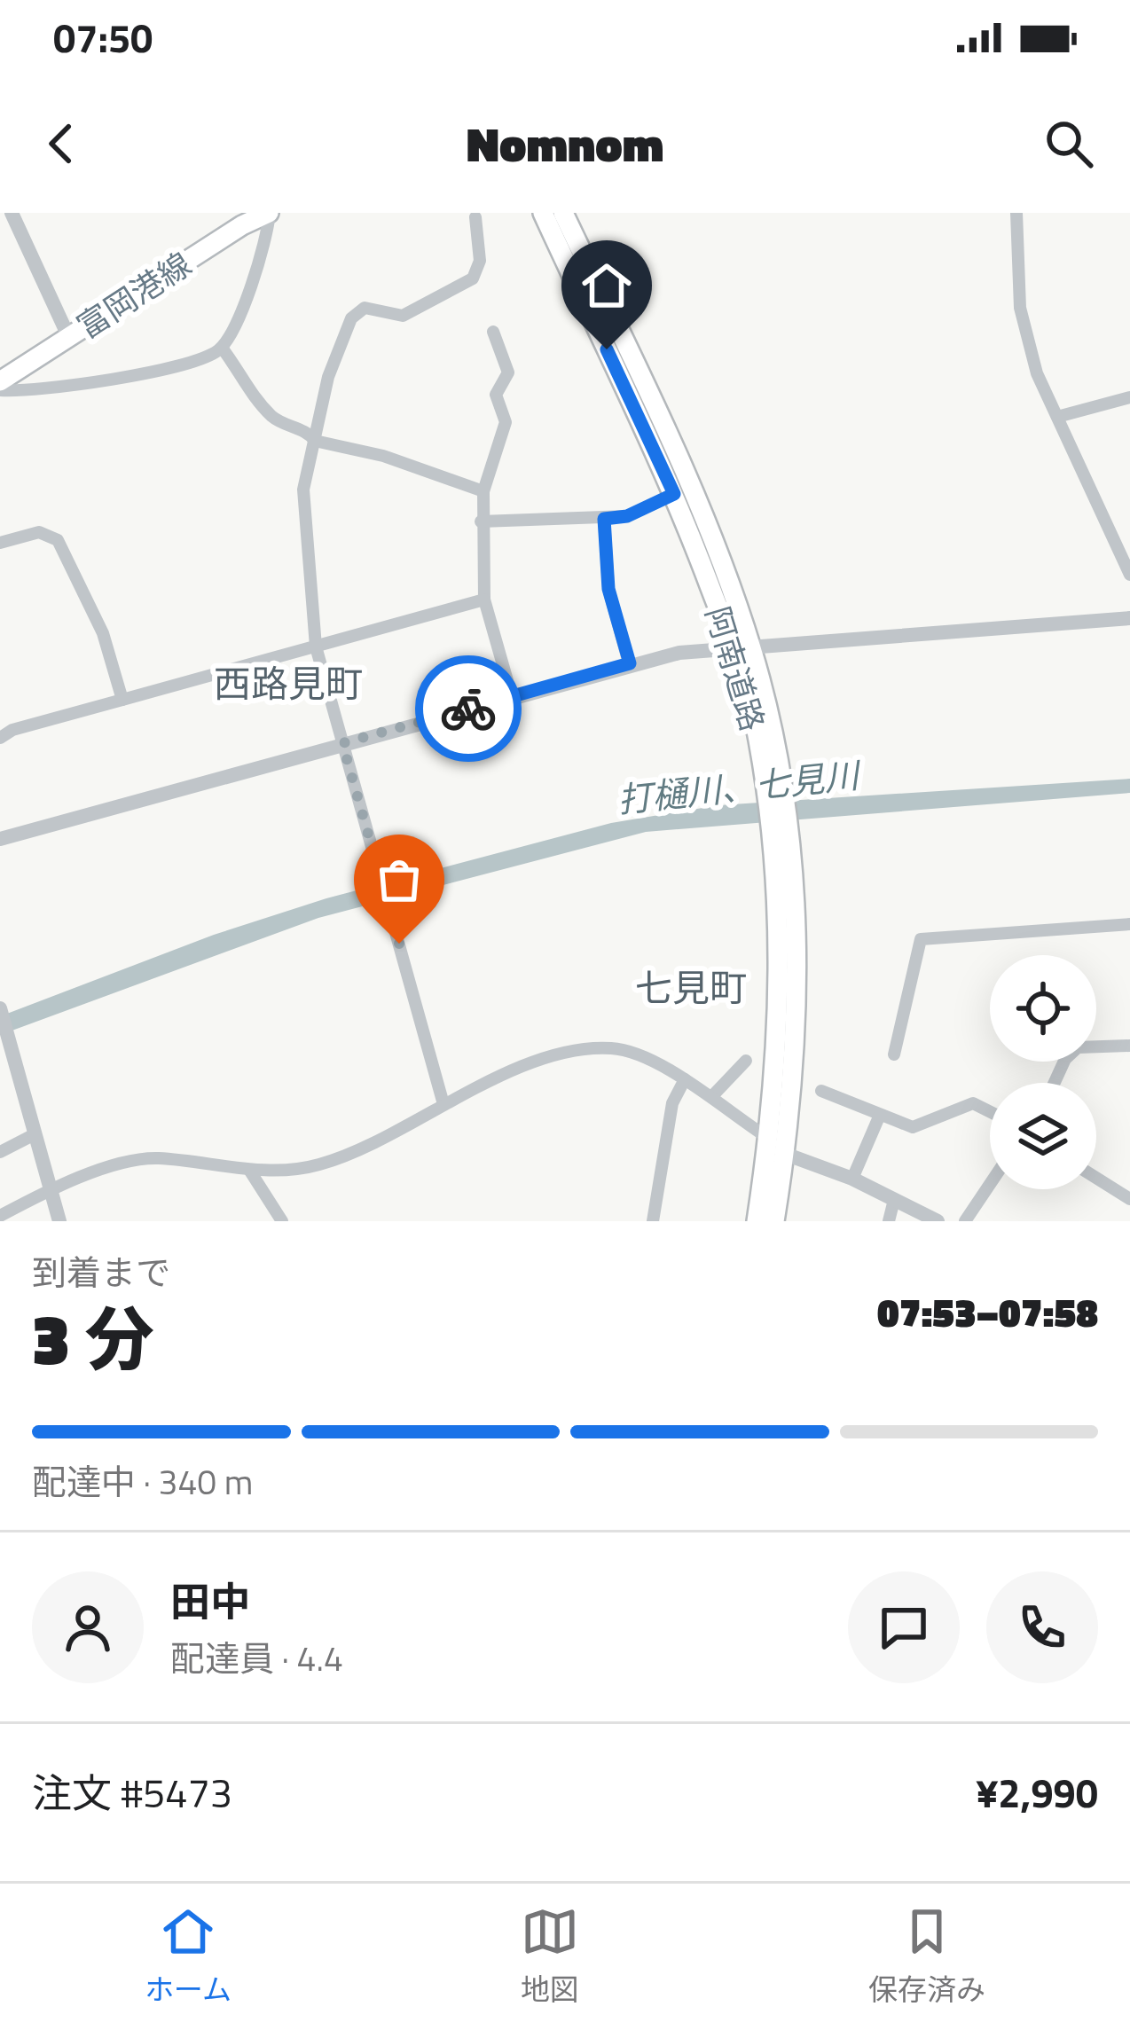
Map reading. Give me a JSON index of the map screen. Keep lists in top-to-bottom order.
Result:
{
  "streets": {
    "main road": ["富岡港線", "阿南道路"]
  },
  "districts": ["西路見町", "七見町"],
  "water": ["打樋川、七見川"],
  "page": {
    "status": "07:50",
    "header": "Nomnom",
    "heading": ["3 分", "到着まで", "07:53–07:58"],
    "panel": [
      "田中",
      "配達員 · 4.4",
      "注文 #5473",
      "¥2,990"
    ],
    "bar": "配達中 · 340 m",
    "tabs": ["ホーム", "地図", "保存済み"]
  }
}
